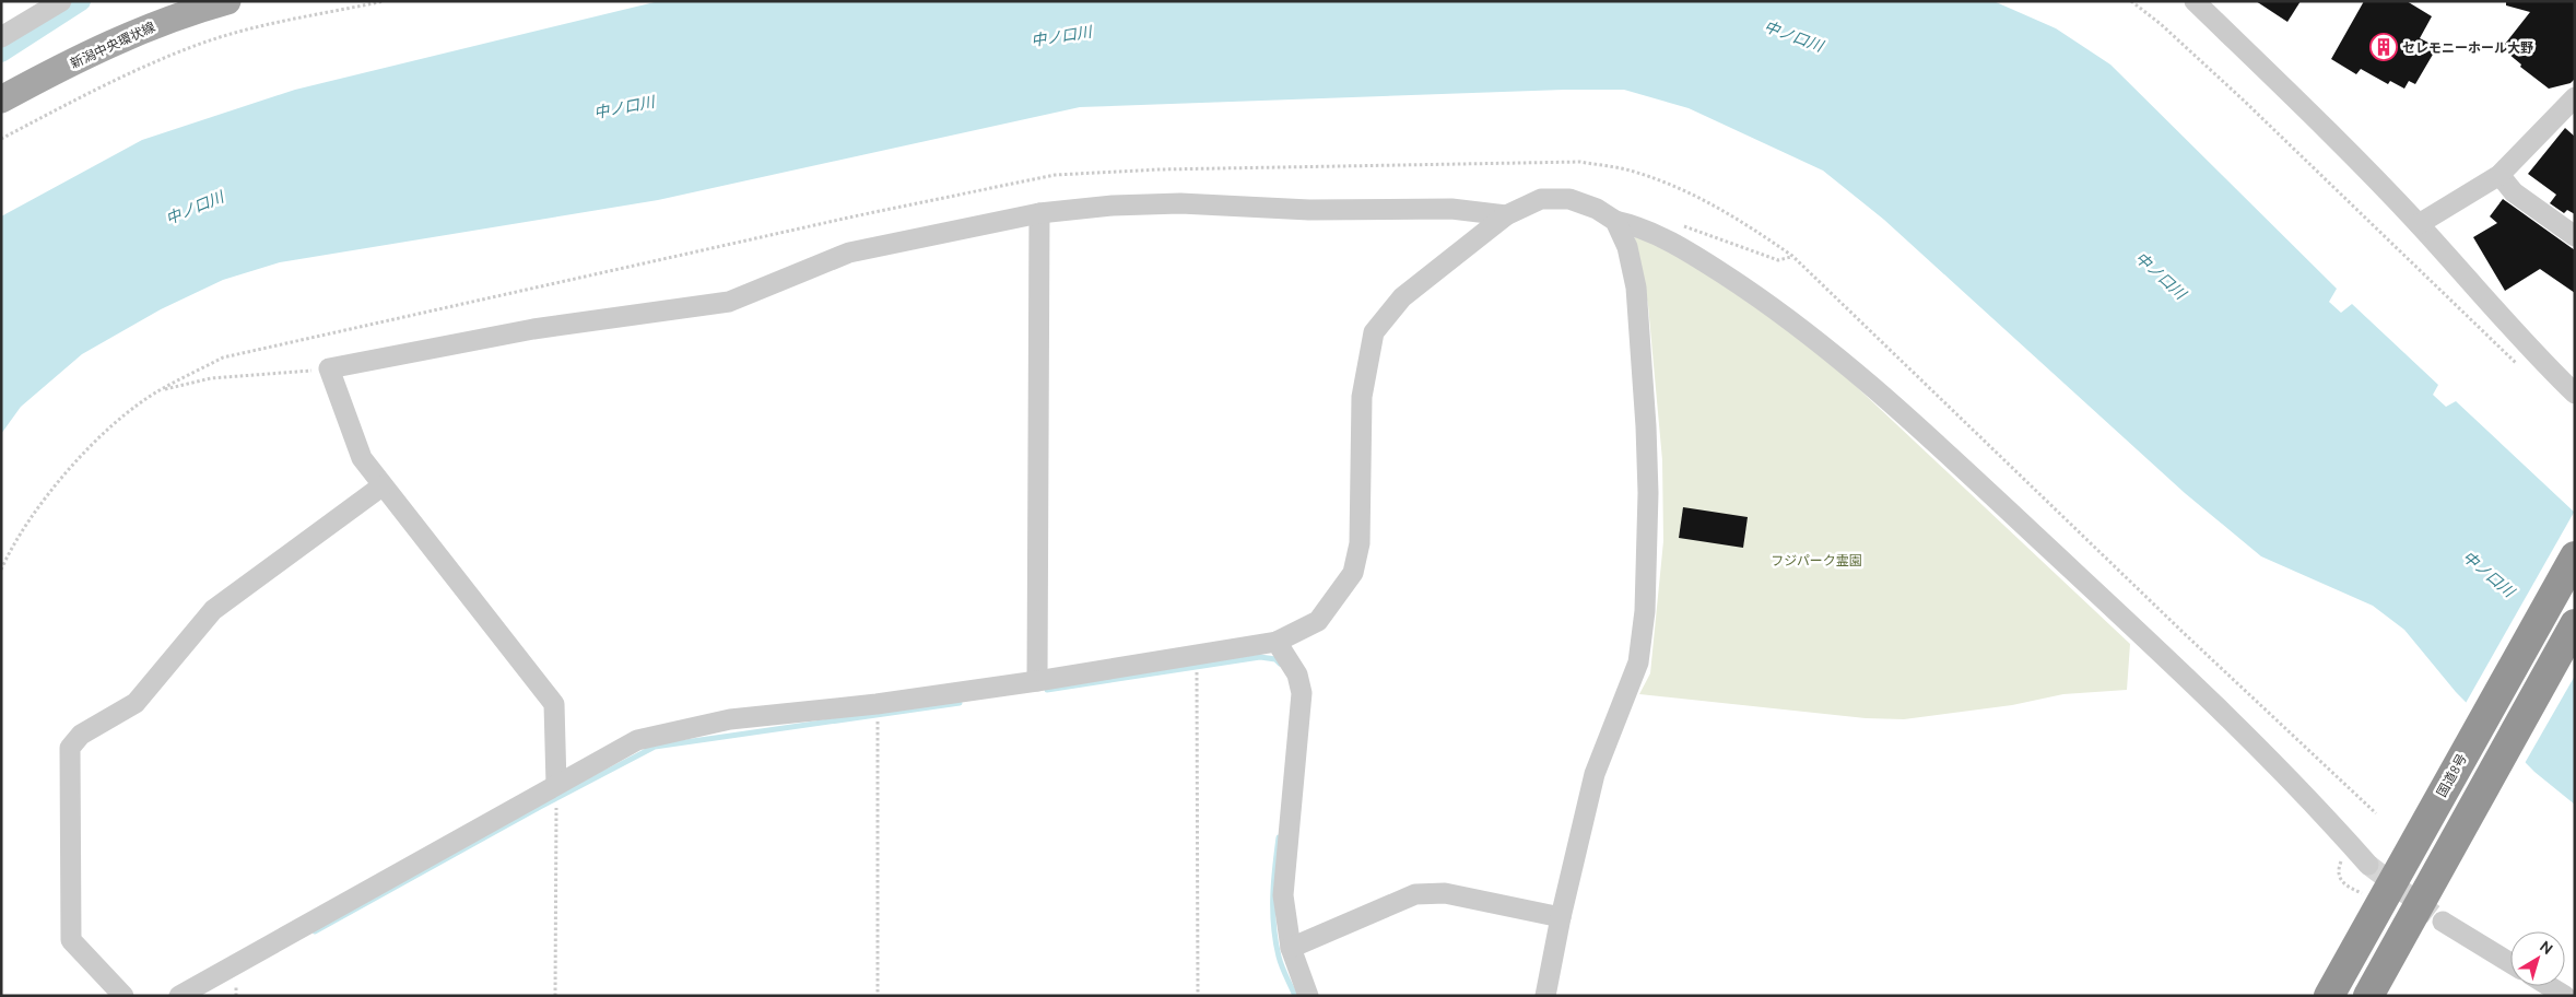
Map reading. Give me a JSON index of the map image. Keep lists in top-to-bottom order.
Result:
{
  "streets": {
    "highway": ["国道8号"],
    "main road": ["新潟中央環状線"]
  },
  "water": ["中ノ口川"],
  "parks": ["フジパーク霊園"],
  "places": {
    "building": ["セレモニーホール大野"]
  },
  "north": "top right"
}
